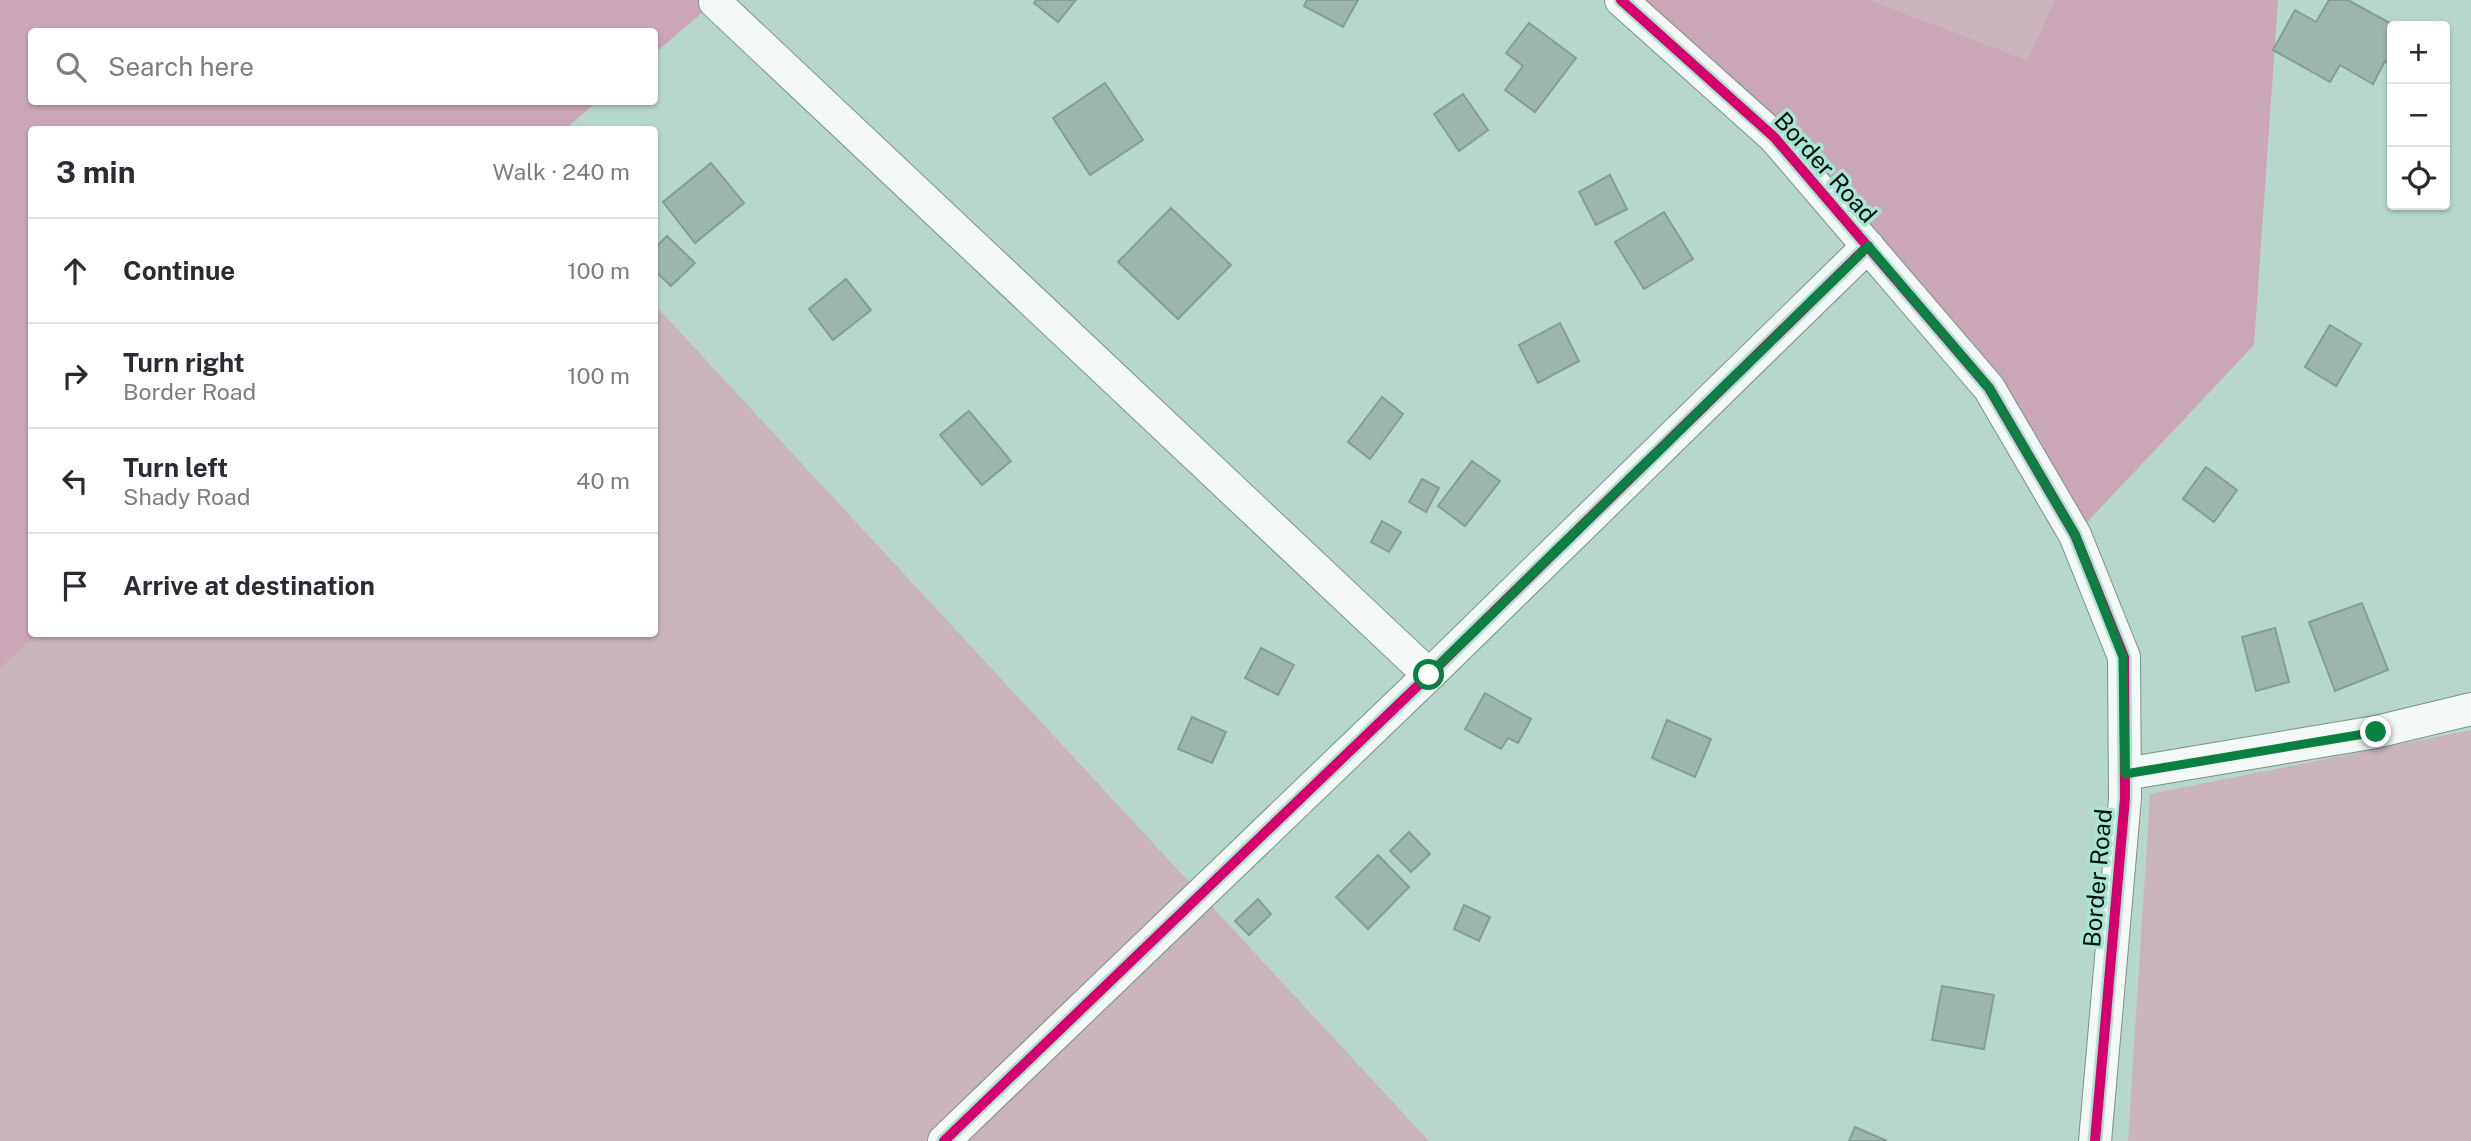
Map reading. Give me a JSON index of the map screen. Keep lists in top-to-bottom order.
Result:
{
  "streets": {
    "street": ["Border Road"]
  },
  "page": {
    "map_buttons": ["+", "−"],
    "search": "Search here",
    "heading": ["3 min", "Walk · 240 m"],
    "list": [
      ["Continue", "100 m"],
      ["Turn right", "Border Road", "100 m"],
      ["Turn left", "Shady Road", "40 m"],
      "Arrive at destination"
    ]
  }
}
